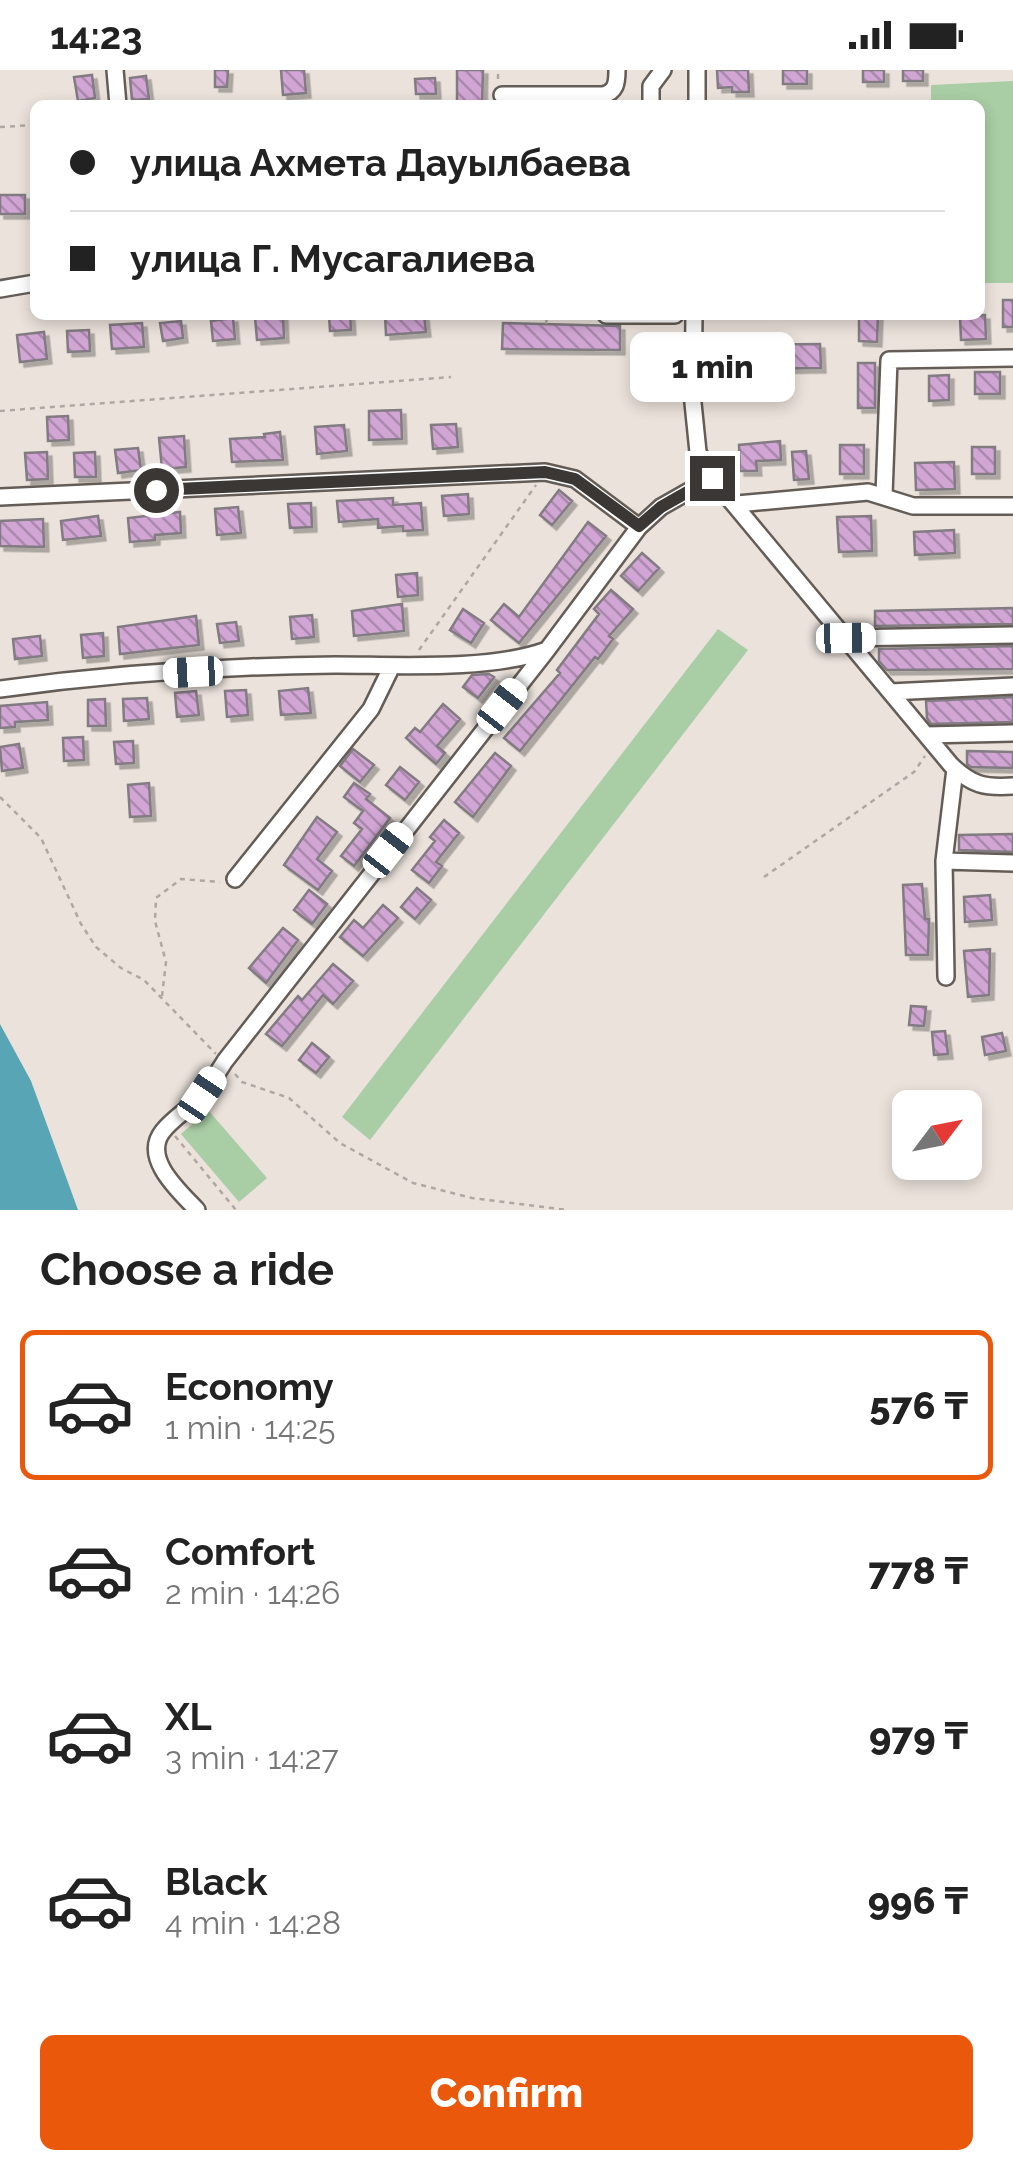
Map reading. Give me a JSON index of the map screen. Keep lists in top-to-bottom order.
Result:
{
  "north": "top right",
  "page": {
    "status": "14:23",
    "banner": ["улица Ахмета Дауылбаева", "улица Г. Мусагалиева"],
    "bubble": "1 min",
    "heading": "Choose a ride",
    "list": [
      {
        "name": "Economy",
        "note": "1 min · 14:25",
        "value": "576 ₸"
      },
      {
        "name": "Comfort",
        "note": "2 min · 14:26",
        "value": "778 ₸"
      },
      {
        "name": "XL",
        "note": "3 min · 14:27",
        "value": "979 ₸"
      },
      {
        "name": "Black",
        "note": "4 min · 14:28",
        "value": "996 ₸"
      }
    ],
    "buttons": "Confirm"
  }
}
